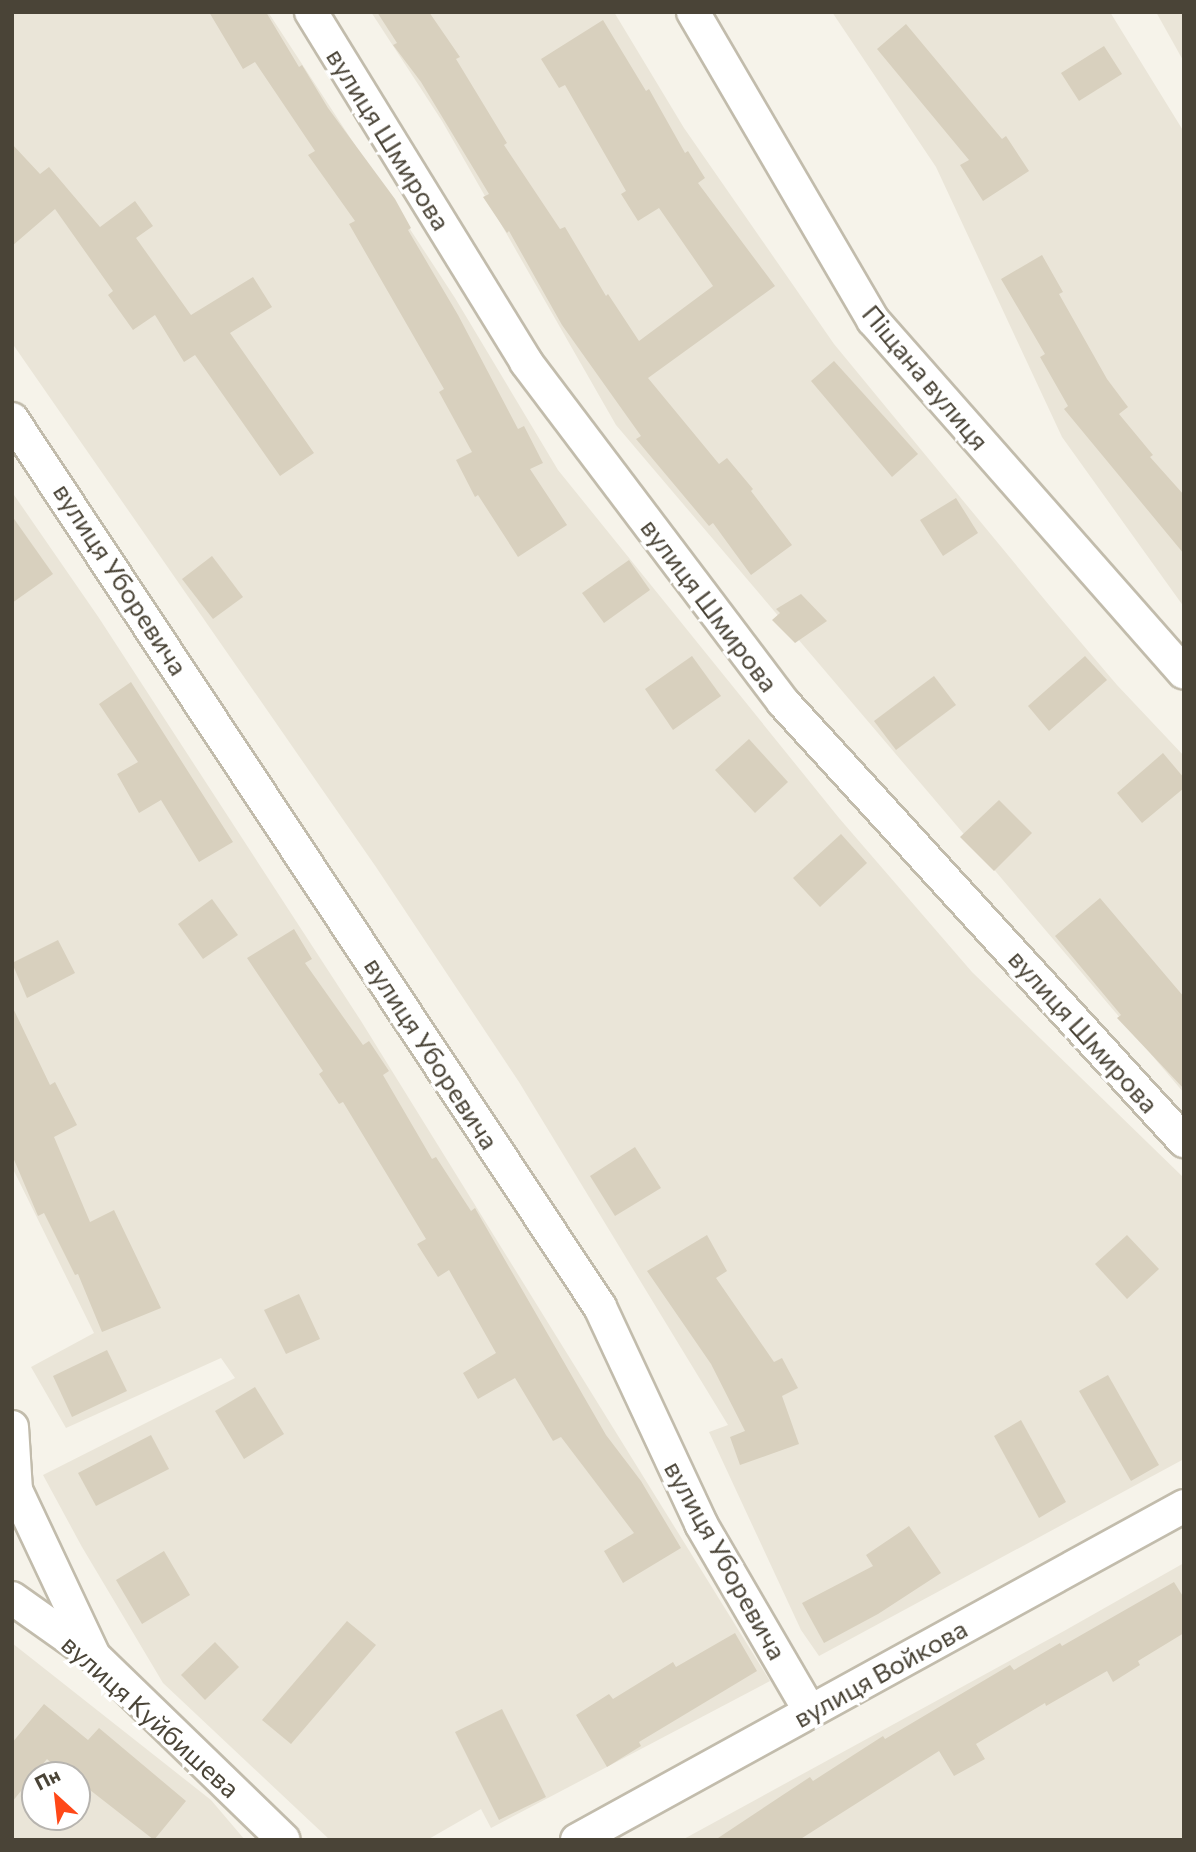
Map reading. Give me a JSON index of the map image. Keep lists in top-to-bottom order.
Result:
{
  "streets": {
    "street": [
      "вулиця Шмирова",
      "Піщана вулиця",
      "вулиця Уборевича",
      "вулиця Войкова",
      "вулиця Куйбишева"
    ]
  },
  "crossings": [
    ["вулиця Уборевича", "вулиця Войкова"]
  ],
  "north": "top left"
}
